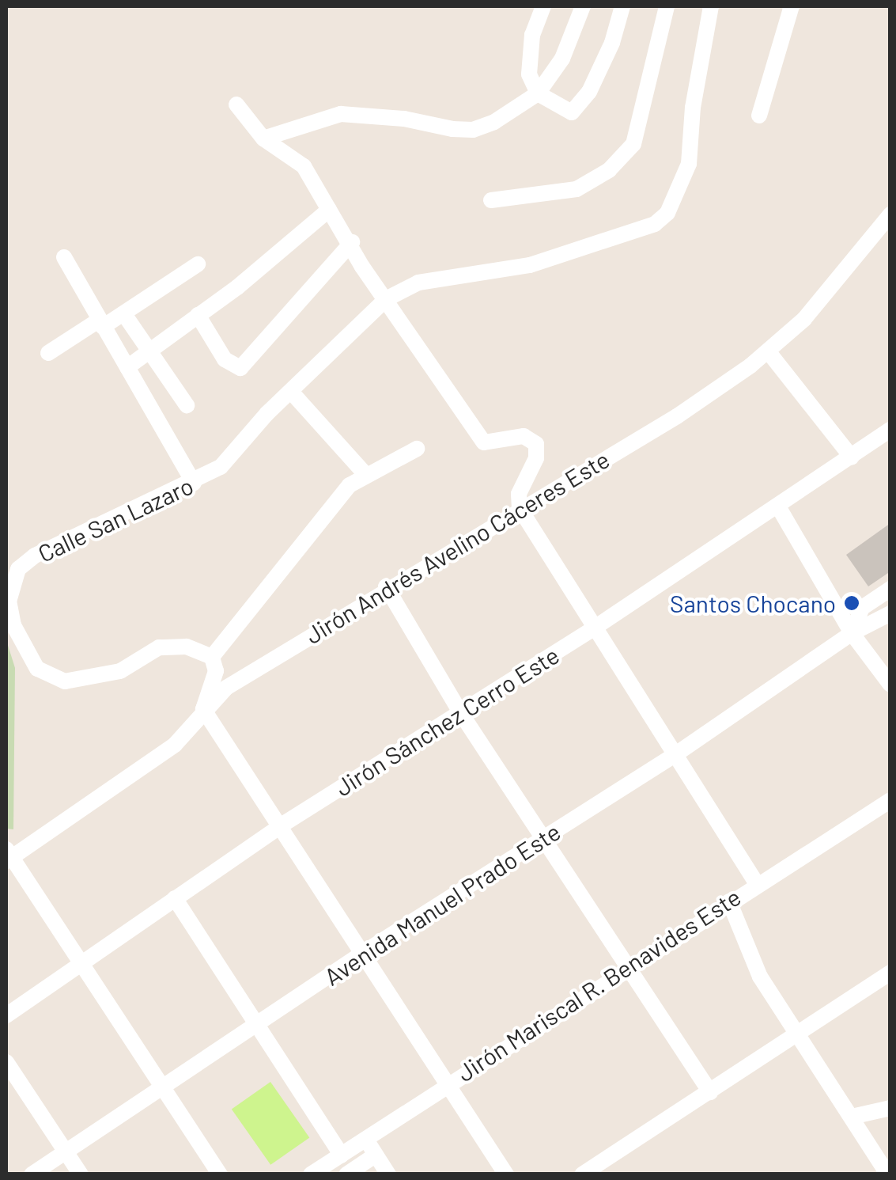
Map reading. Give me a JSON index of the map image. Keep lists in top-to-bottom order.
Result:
{
  "streets": {
    "street": [
      "Calle San Lazaro",
      "Jirón Andrés Avelino Cáceres Este",
      "Jirón Sánchez Cerro Este",
      "Avenida Manuel Prado Este",
      "Jirón Mariscal R. Benavides Este"
    ]
  },
  "places": ["Santos Chocano"]
}
